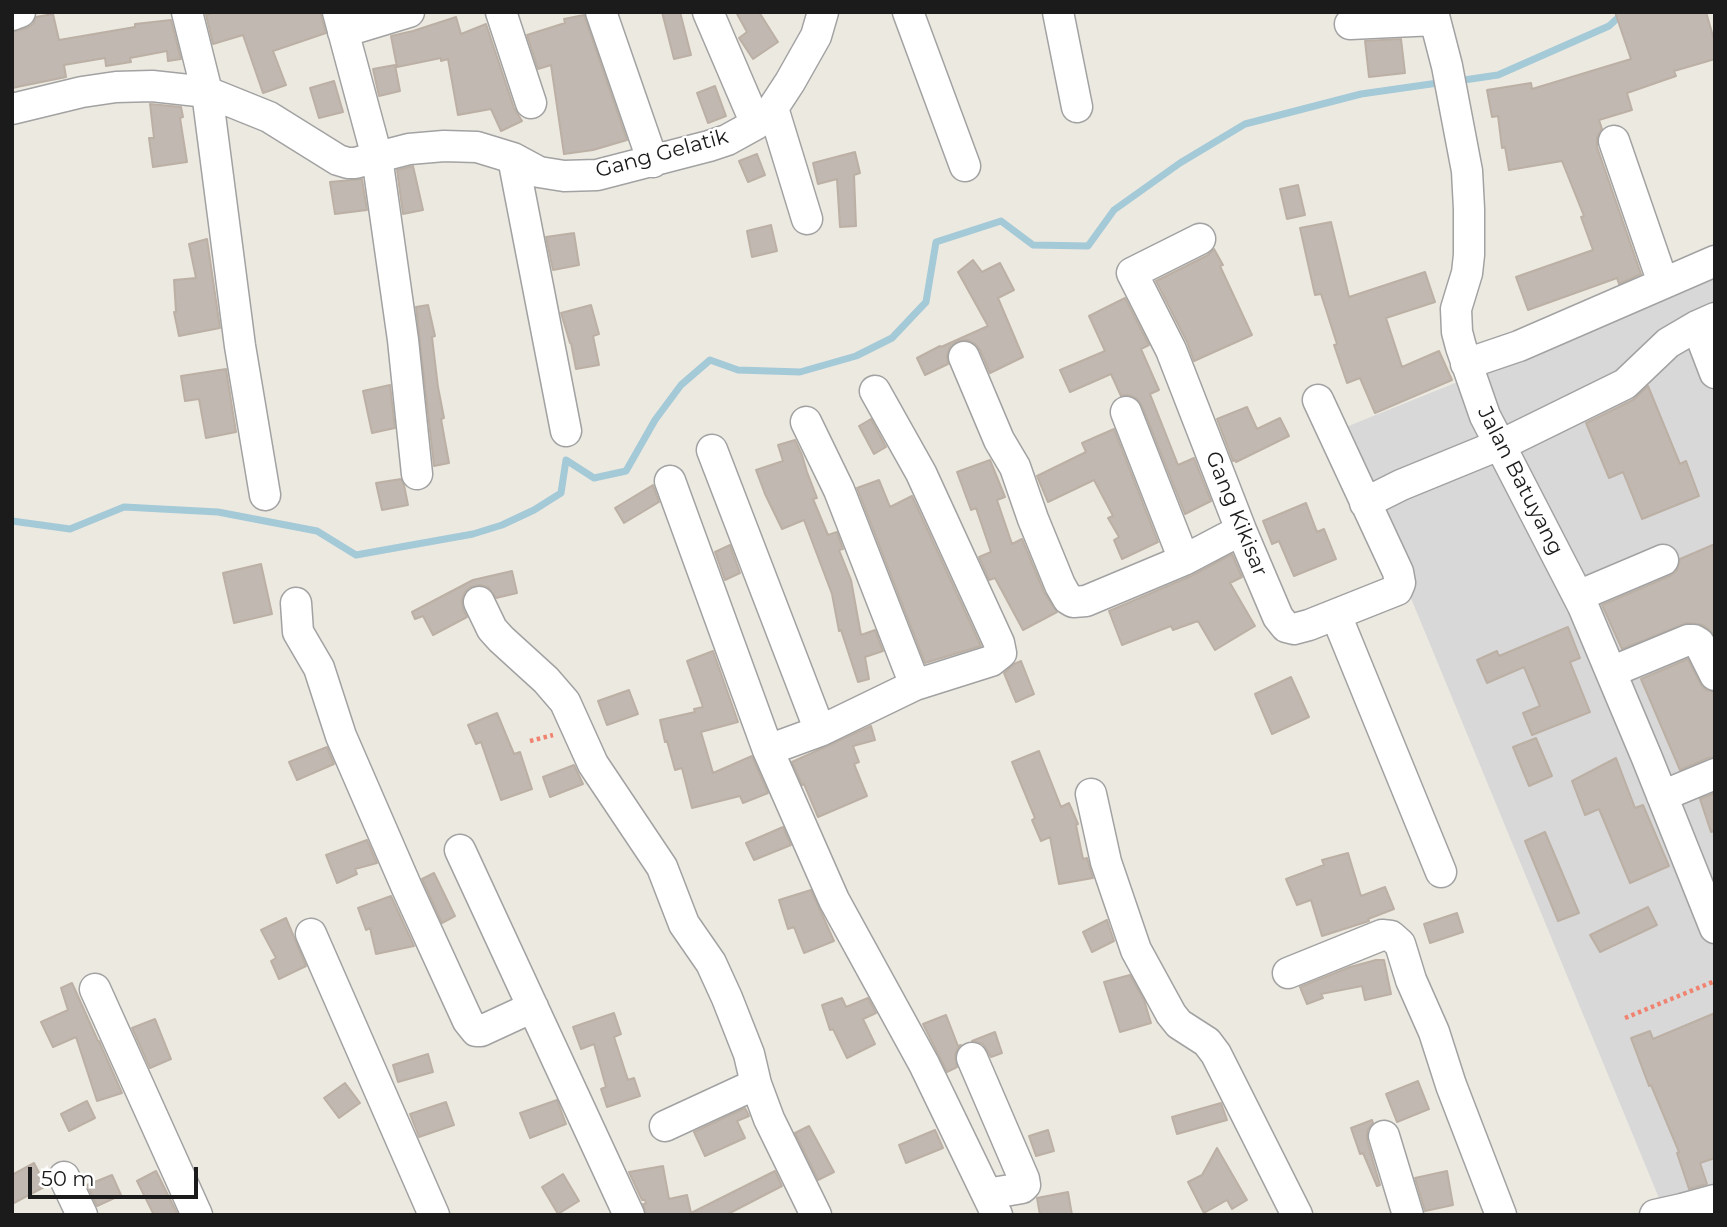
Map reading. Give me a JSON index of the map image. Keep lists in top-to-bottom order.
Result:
{
  "streets": {
    "street": ["Gang Gelatik", "Jalan Batuyang", "Gang Kikisar"]
  },
  "scale_bar": "50 m"
}
